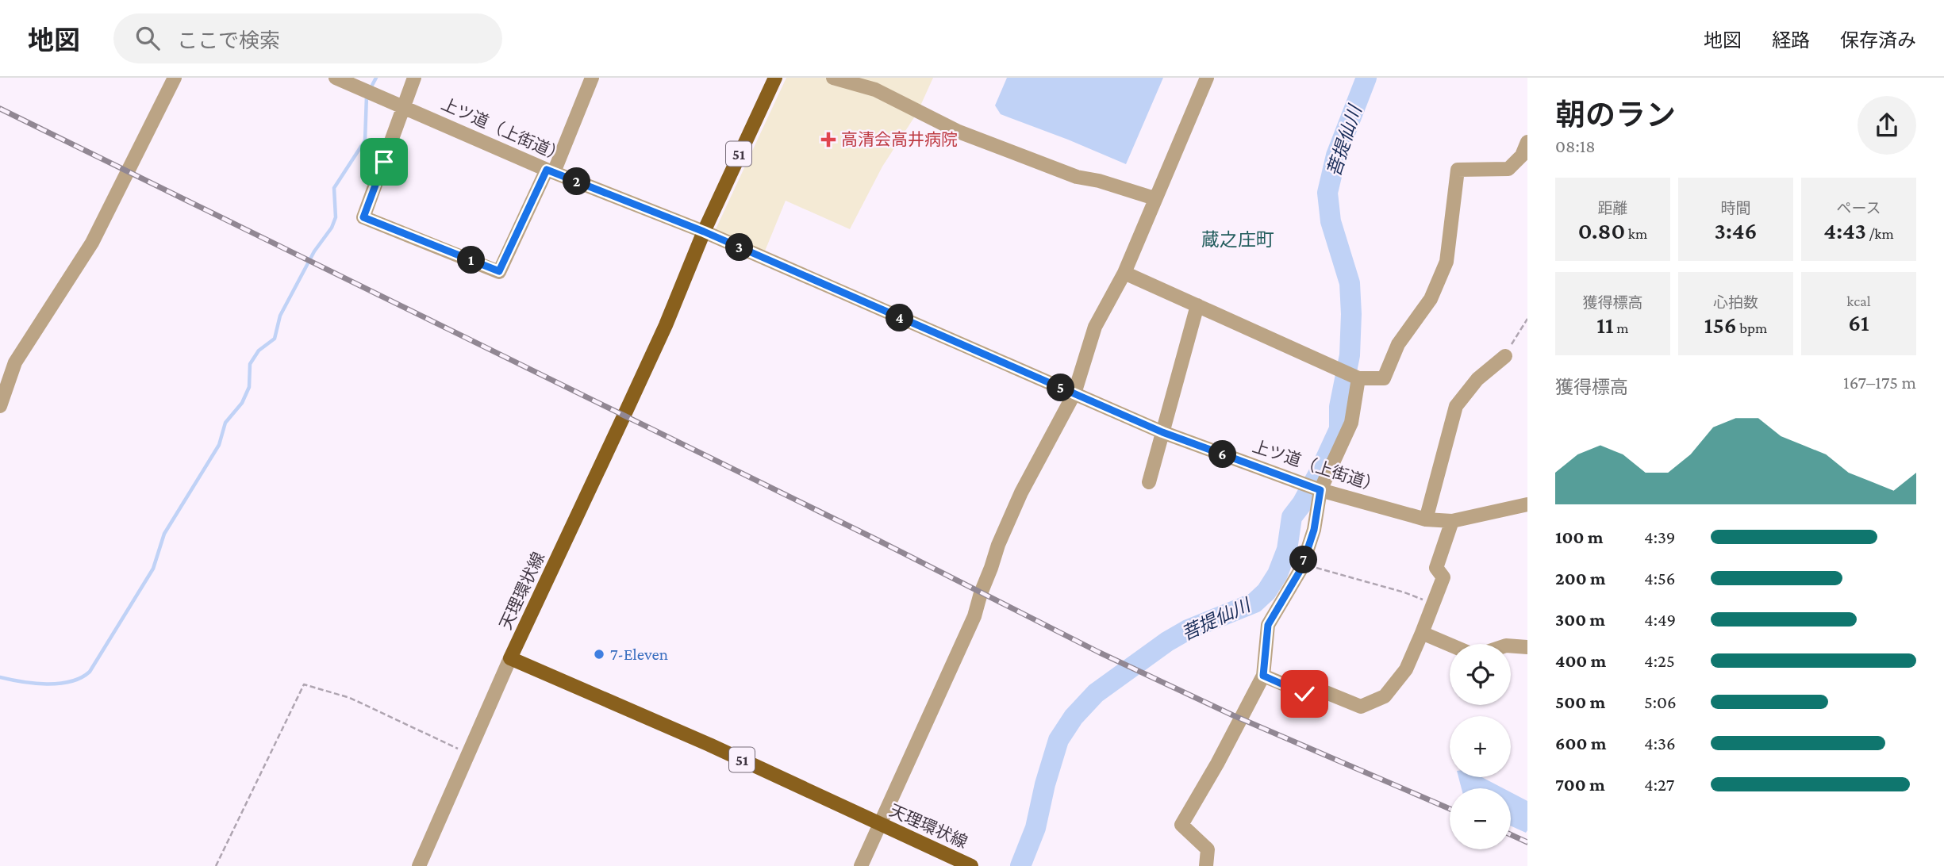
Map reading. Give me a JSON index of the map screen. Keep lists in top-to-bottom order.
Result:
{
  "streets": {
    "main road": ["51", "天理環状線"],
    "street": ["上ツ道（上街道）"]
  },
  "crossings": [
    ["上ツ道（上街道）", "天理環状線"]
  ],
  "districts": ["蔵之庄町"],
  "water": ["菩提仙川"],
  "places": {
    "health": ["高清会高井病院"],
    "other": ["7-Eleven"]
  },
  "page": {
    "header": "地図",
    "search": "ここで検索",
    "nav": ["地図", "経路", "保存済み"],
    "heading": ["朝のラン", "08:18"],
    "pins": [
      "2",
      "3",
      "1",
      "4",
      "5",
      "6",
      "7"
    ],
    "stats": [
      ["距離", "0.80 km"],
      ["時間", "3:46"],
      ["ペース", "4:43 /km"],
      ["獲得標高", "11 m"],
      ["心拍数", "156 bpm"],
      ["kcal", "61"]
    ],
    "chart": ["獲得標高", "167–175 m"],
    "list": [
      {
        "name": "100 m",
        "note": "4:39"
      },
      {
        "name": "200 m",
        "note": "4:56"
      },
      {
        "name": "300 m",
        "note": "4:49"
      },
      {
        "name": "400 m",
        "note": "4:25"
      },
      {
        "name": "500 m",
        "note": "5:06"
      },
      {
        "name": "600 m",
        "note": "4:36"
      },
      {
        "name": "700 m",
        "note": "4:27"
      }
    ],
    "map_buttons": ["+", "−"]
  }
}
